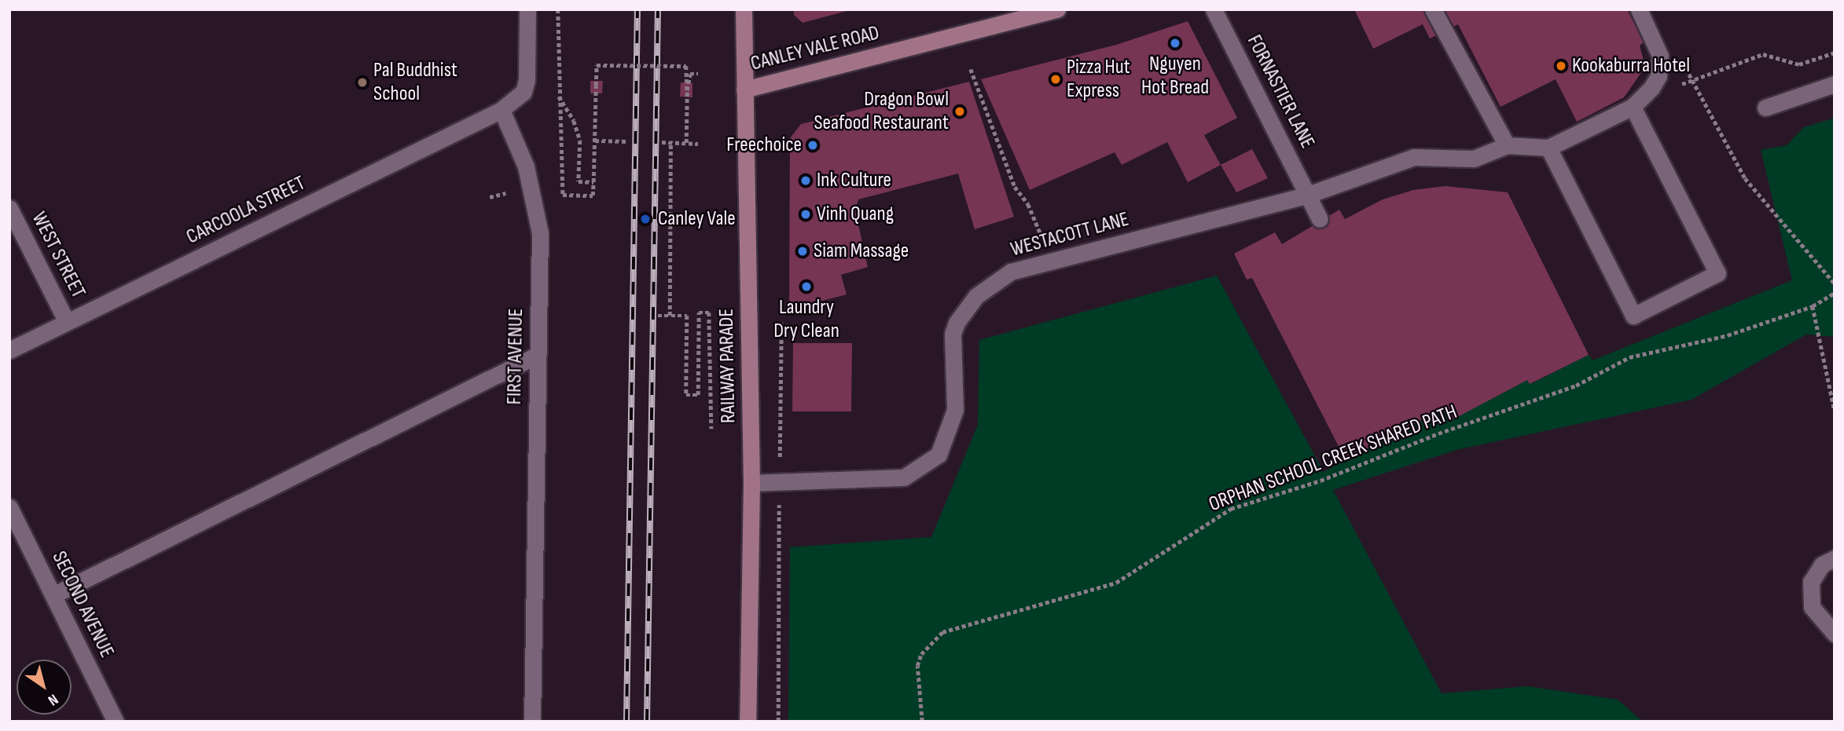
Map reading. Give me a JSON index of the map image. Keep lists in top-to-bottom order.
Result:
{
  "streets": {
    "main road": ["CANLEY VALE ROAD", "RAILWAY PARADE"],
    "street": [
      "FORNASTIER LANE",
      "CARCOOLA STREET",
      "WESTACOTT LANE",
      "WEST STREET",
      "FIRST AVENUE",
      "SECOND AVENUE"
    ],
    "path": ["ORPHAN SCHOOL CREEK SHARED PATH"]
  },
  "crossings": [
    ["CANLEY VALE ROAD", "RAILWAY PARADE"],
    ["FORNASTIER LANE", "WESTACOTT LANE"],
    ["CARCOOLA STREET", "WEST STREET"],
    ["CARCOOLA STREET", "FIRST AVENUE"],
    ["WESTACOTT LANE", "RAILWAY PARADE"]
  ],
  "places": [
    "Nguyen Hot Bread",
    "Kookaburra Hotel",
    "Pizza Hut Express",
    "Pal Buddhist School",
    "Dragon Bowl Seafood Restaurant",
    "Freechoice",
    "Ink Culture",
    "Vinh Quang",
    "Canley Vale",
    "Siam Massage",
    "Laundry Dry Clean"
  ],
  "north": "bottom right"
}
